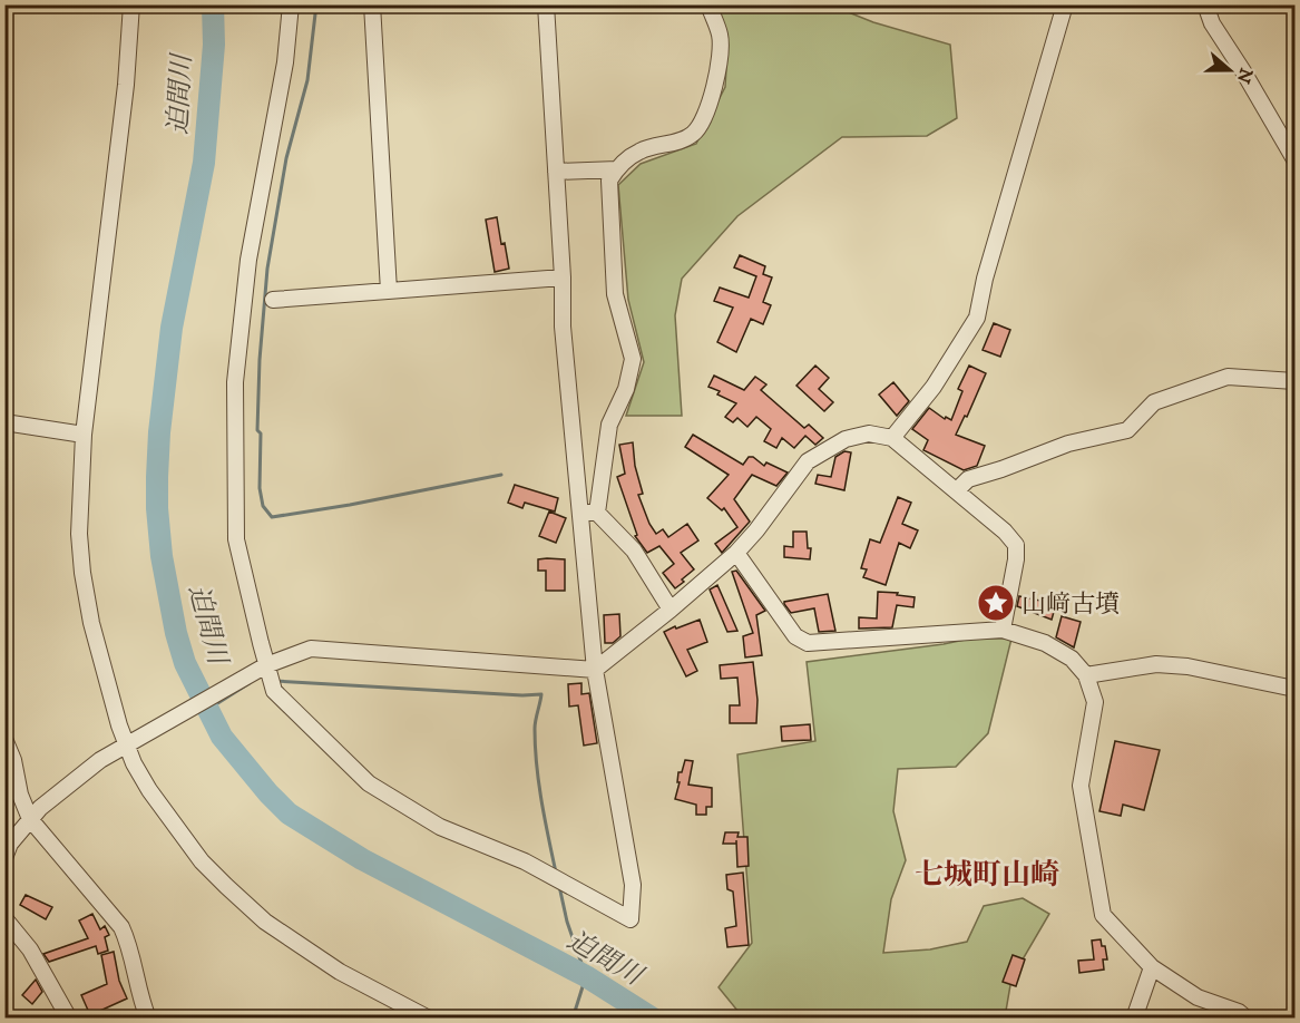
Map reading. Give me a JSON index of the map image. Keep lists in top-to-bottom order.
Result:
{
  "districts": ["七城町山崎"],
  "water": ["迫間川"],
  "places": {
    "place": ["山﨑古墳"]
  },
  "north": "right"
}
